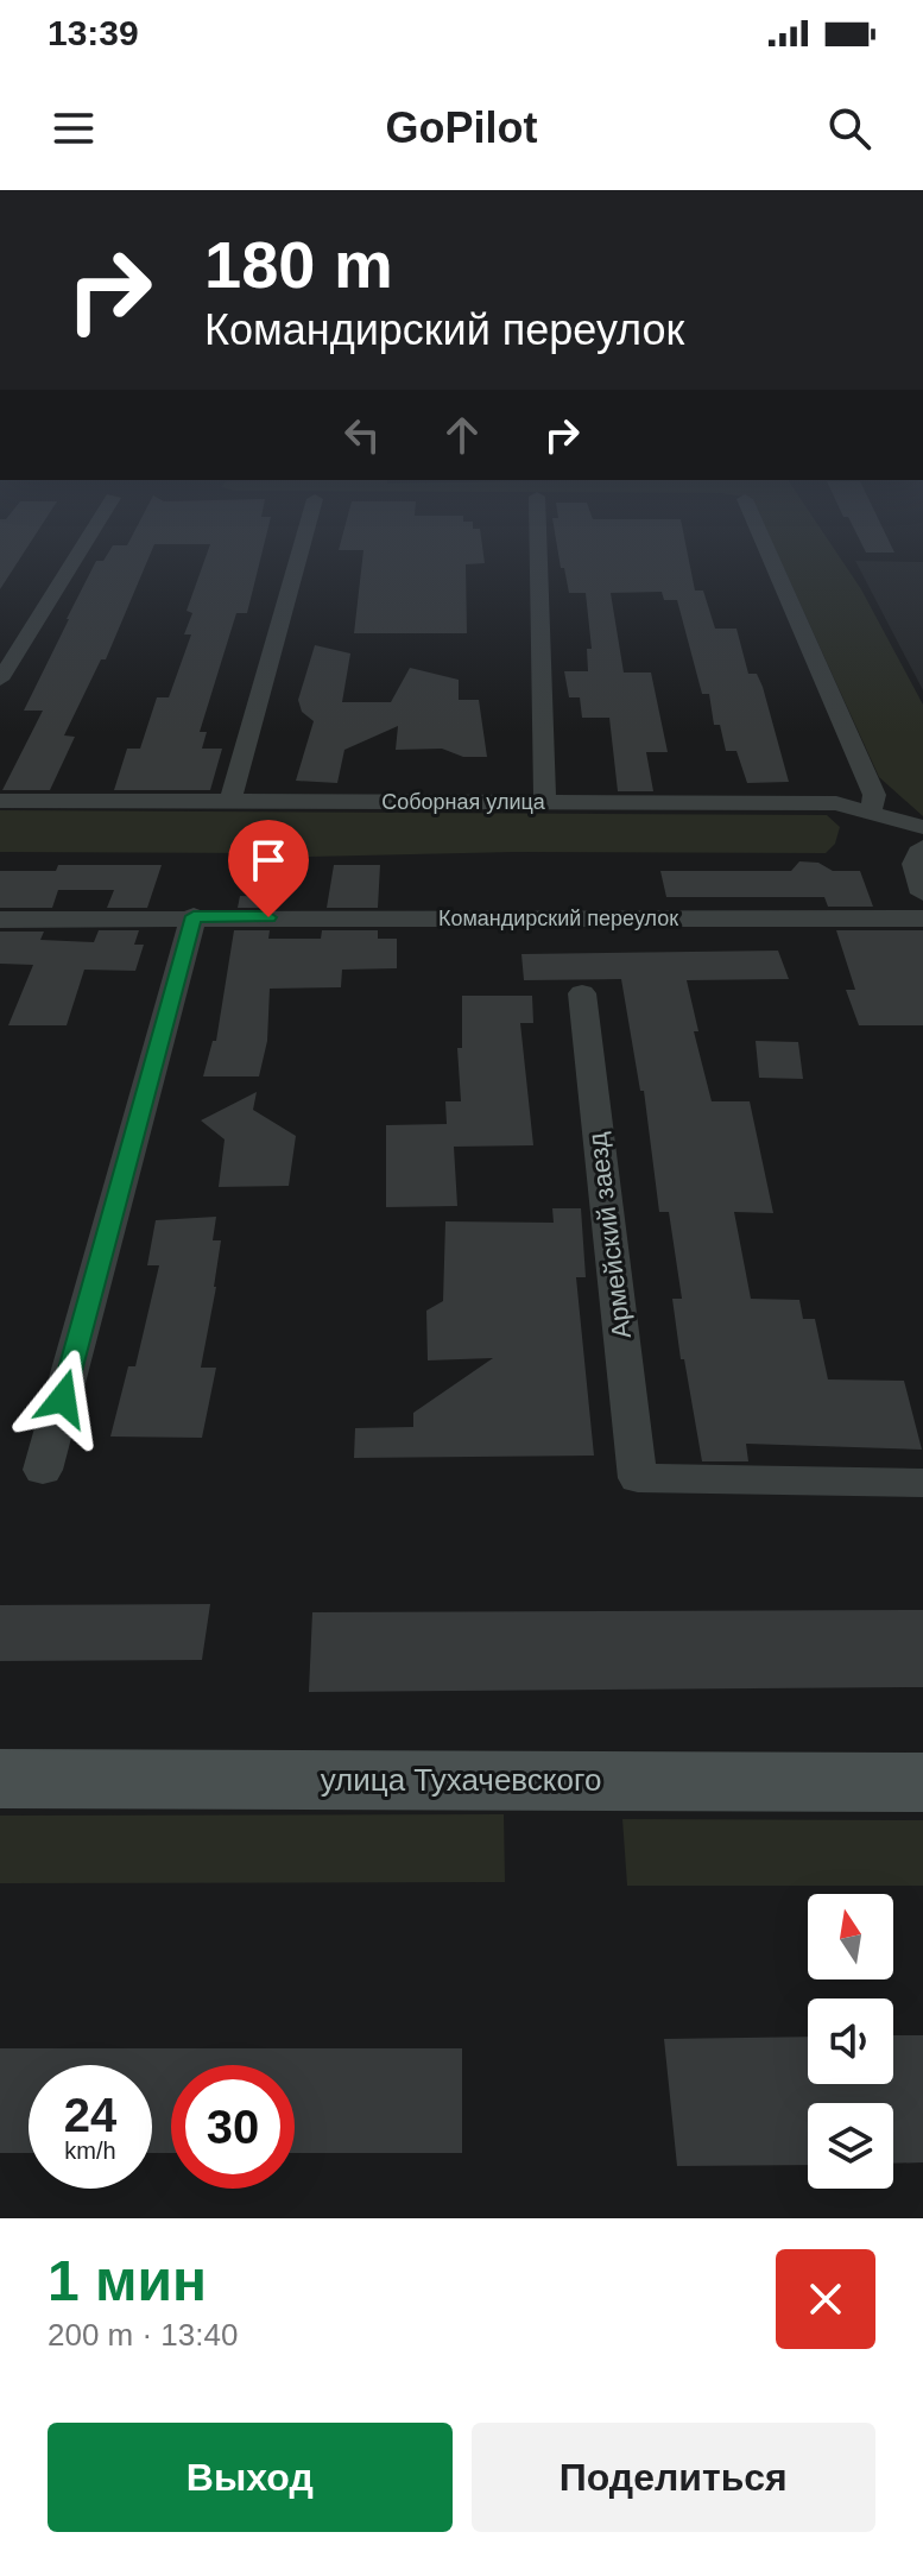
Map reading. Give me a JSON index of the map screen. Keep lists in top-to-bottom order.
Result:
{
  "streets": {
    "main road": ["улица Тухачевского"],
    "street": ["Соборная улица", "Командирский переулок", "Армейский заезд"]
  },
  "north": "top",
  "page": {
    "status": "13:39",
    "header": "GoPilot",
    "turn": ["180 m", "Командирский переулок"],
    "speed": "24 km/h",
    "limit": "30",
    "heading": ["1 мин", "200 m · 13:40"],
    "buttons": ["Выход", "Поделиться"]
  }
}
